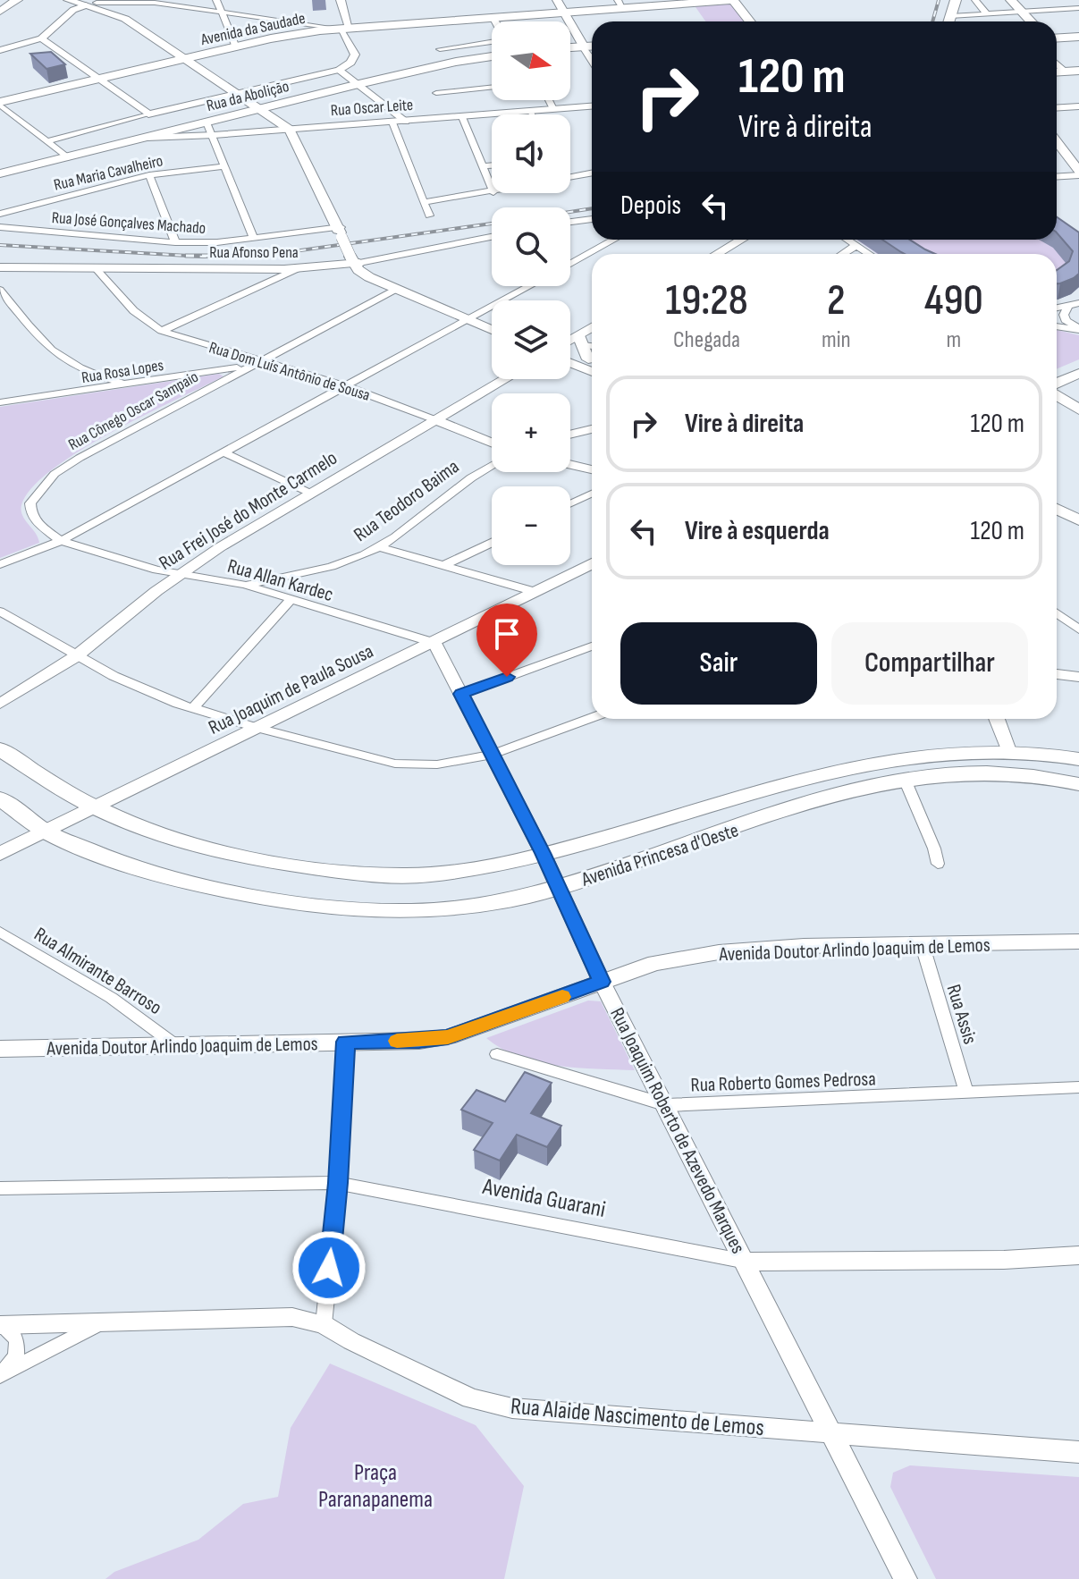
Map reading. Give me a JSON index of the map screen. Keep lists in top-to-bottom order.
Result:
{
  "streets": {
    "main road": [
      "Avenida da Saudade",
      "Rua da Abolição",
      "Rua Joaquim de Paula Sousa",
      "Avenida Princesa d'Oeste",
      "Avenida Doutor Arlindo Joaquim de Lemos"
    ],
    "street": [
      "Rua Oscar Leite",
      "Rua Maria Cavalheiro",
      "Rua José Gonçalves Machado",
      "Rua Afonso Pena",
      "Rua Rosa Lopes",
      "Rua Dom Luís Antônio de Sousa",
      "Rua Cônego Oscar Sampaio",
      "Rua Teodoro Baima",
      "Rua Frei José do Monte Carmelo",
      "Rua Allan Kardec",
      "Rua Almirante Barroso",
      "Rua Assis",
      "Rua Roberto Gomes Pedrosa",
      "Rua Joaquim Roberto de Azevedo Marques",
      "Avenida Guarani",
      "Rua Alaide Nascimento de Lemos"
    ]
  },
  "crossings": [
    ["Rua da Abolição", "Rua Oscar Leite"],
    ["Rua Afonso Pena", "Rua Dom Luís Antônio de Sousa"],
    ["Rua Rosa Lopes", "Rua Cônego Oscar Sampaio"],
    ["Rua Dom Luís Antônio de Sousa", "Rua Cônego Oscar Sampaio"],
    ["Rua Dom Luís Antônio de Sousa", "Rua Frei José do Monte Carmelo"],
    ["Rua Cônego Oscar Sampaio", "Rua Allan Kardec"],
    ["Rua Teodoro Baima", "Rua Allan Kardec"],
    ["Rua Frei José do Monte Carmelo", "Rua Allan Kardec"],
    ["Rua Allan Kardec", "Rua Joaquim de Paula Sousa"],
    ["Rua Allan Kardec", "Rua Joaquim Roberto de Azevedo Marques"],
    ["Rua Joaquim de Paula Sousa", "Avenida Princesa d'Oeste"],
    ["Rua Joaquim de Paula Sousa", "Rua Joaquim Roberto de Azevedo Marques"],
    ["Avenida Princesa d'Oeste", "Rua Joaquim Roberto de Azevedo Marques"],
    ["Avenida Doutor Arlindo Joaquim de Lemos", "Rua Almirante Barroso"],
    ["Avenida Doutor Arlindo Joaquim de Lemos", "Rua Assis"],
    ["Avenida Doutor Arlindo Joaquim de Lemos", "Rua Joaquim Roberto de Azevedo Marques"],
    ["Rua Assis", "Rua Roberto Gomes Pedrosa"],
    ["Rua Roberto Gomes Pedrosa", "Rua Joaquim Roberto de Azevedo Marques"],
    ["Rua Joaquim Roberto de Azevedo Marques", "Avenida Guarani"],
    ["Rua Joaquim Roberto de Azevedo Marques", "Rua Alaide Nascimento de Lemos"]
  ],
  "parks": ["Praça Paranapanema"],
  "north": "right",
  "page": {
    "map_buttons": ["+", "−"],
    "turn": ["120 m", "Vire à direita"],
    "then": "Depois",
    "eta": [
      "19:28",
      "Chegada",
      "2",
      "min",
      "490",
      "m"
    ],
    "list": [
      {
        "name": "Vire à direita",
        "value": "120 m"
      },
      {
        "name": "Vire à esquerda",
        "value": "120 m"
      }
    ],
    "buttons": ["Sair", "Compartilhar"]
  }
}
